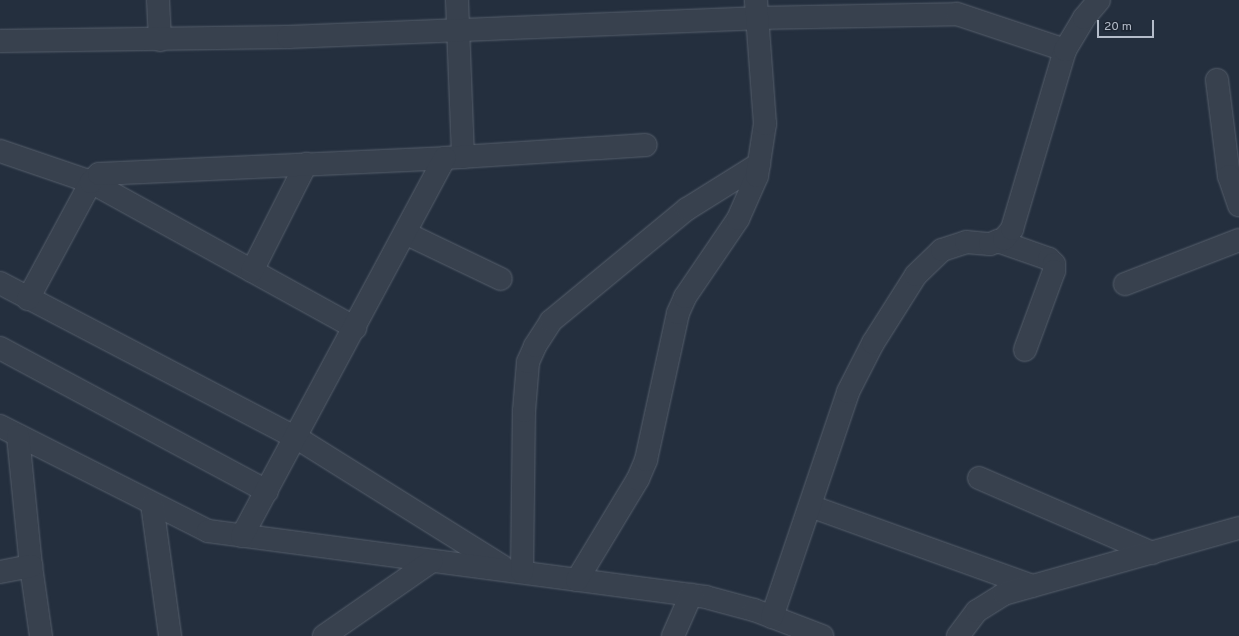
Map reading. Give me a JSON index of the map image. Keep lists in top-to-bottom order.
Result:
{
  "scale_bar": "20 m"
}
